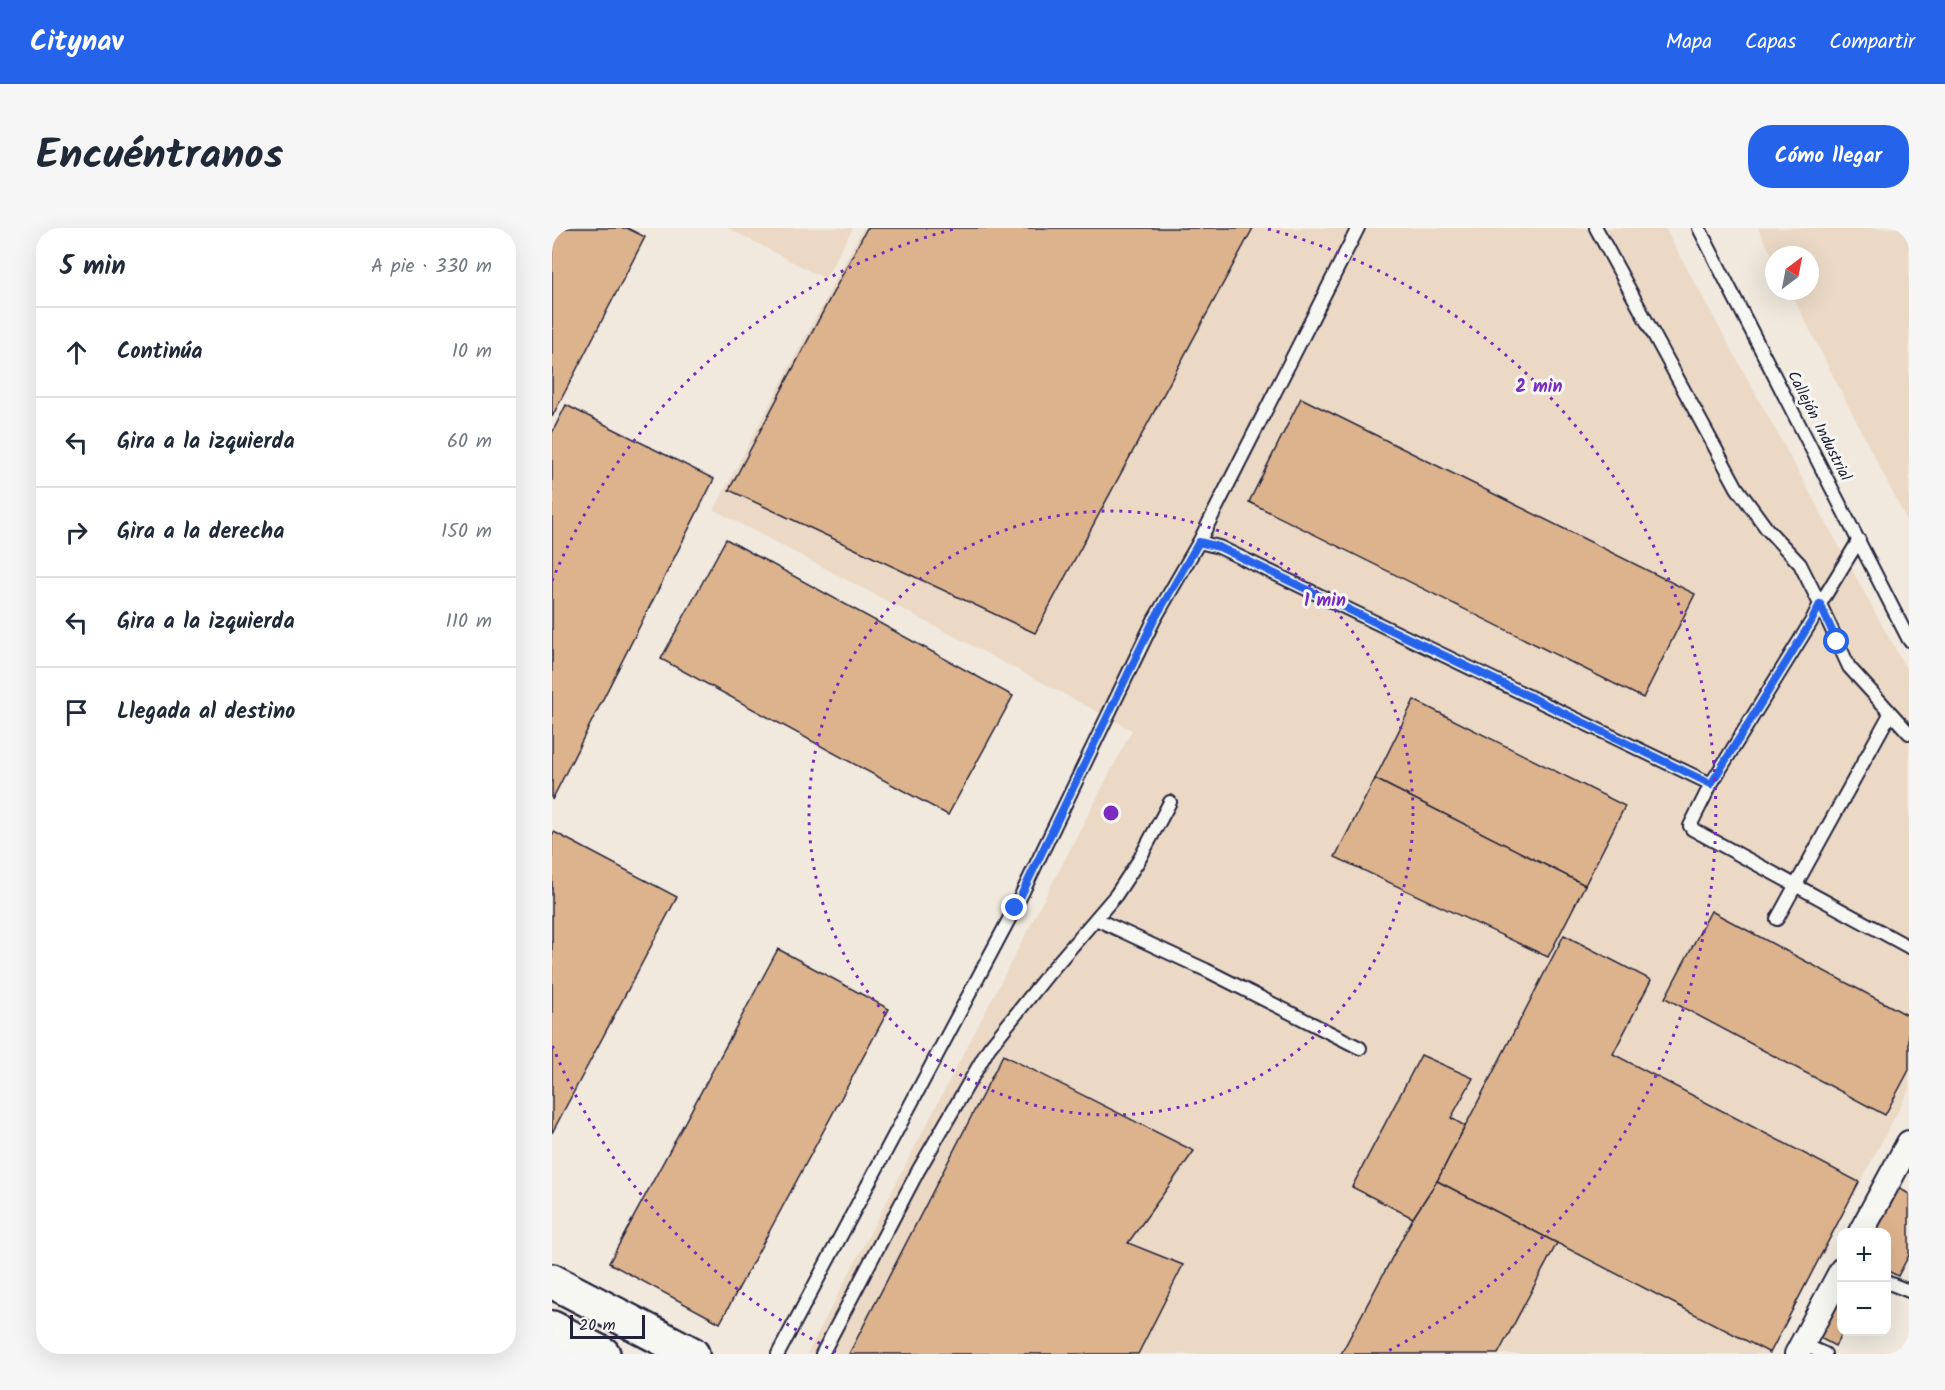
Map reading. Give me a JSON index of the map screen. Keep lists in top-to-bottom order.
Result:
{
  "streets": {
    "lane": ["Callejón Industrial"]
  },
  "scale_bar": "20 m",
  "north": "top right",
  "page": {
    "header": "Citynav",
    "nav": ["Mapa", "Capas", "Compartir"],
    "title": "Encuéntranos",
    "buttons": "Cómo llegar",
    "heading": ["5 min", "A pie · 330 m"],
    "list": [
      ["Continúa", "10 m"],
      ["Gira a la izquierda", "60 m"],
      ["Gira a la derecha", "150 m"],
      ["Gira a la izquierda", "110 m"],
      "Llegada al destino"
    ],
    "map_buttons": ["+", "−"],
    "scale": "20 m"
  },
  "rings": ["2 min", "1 min"]
}
